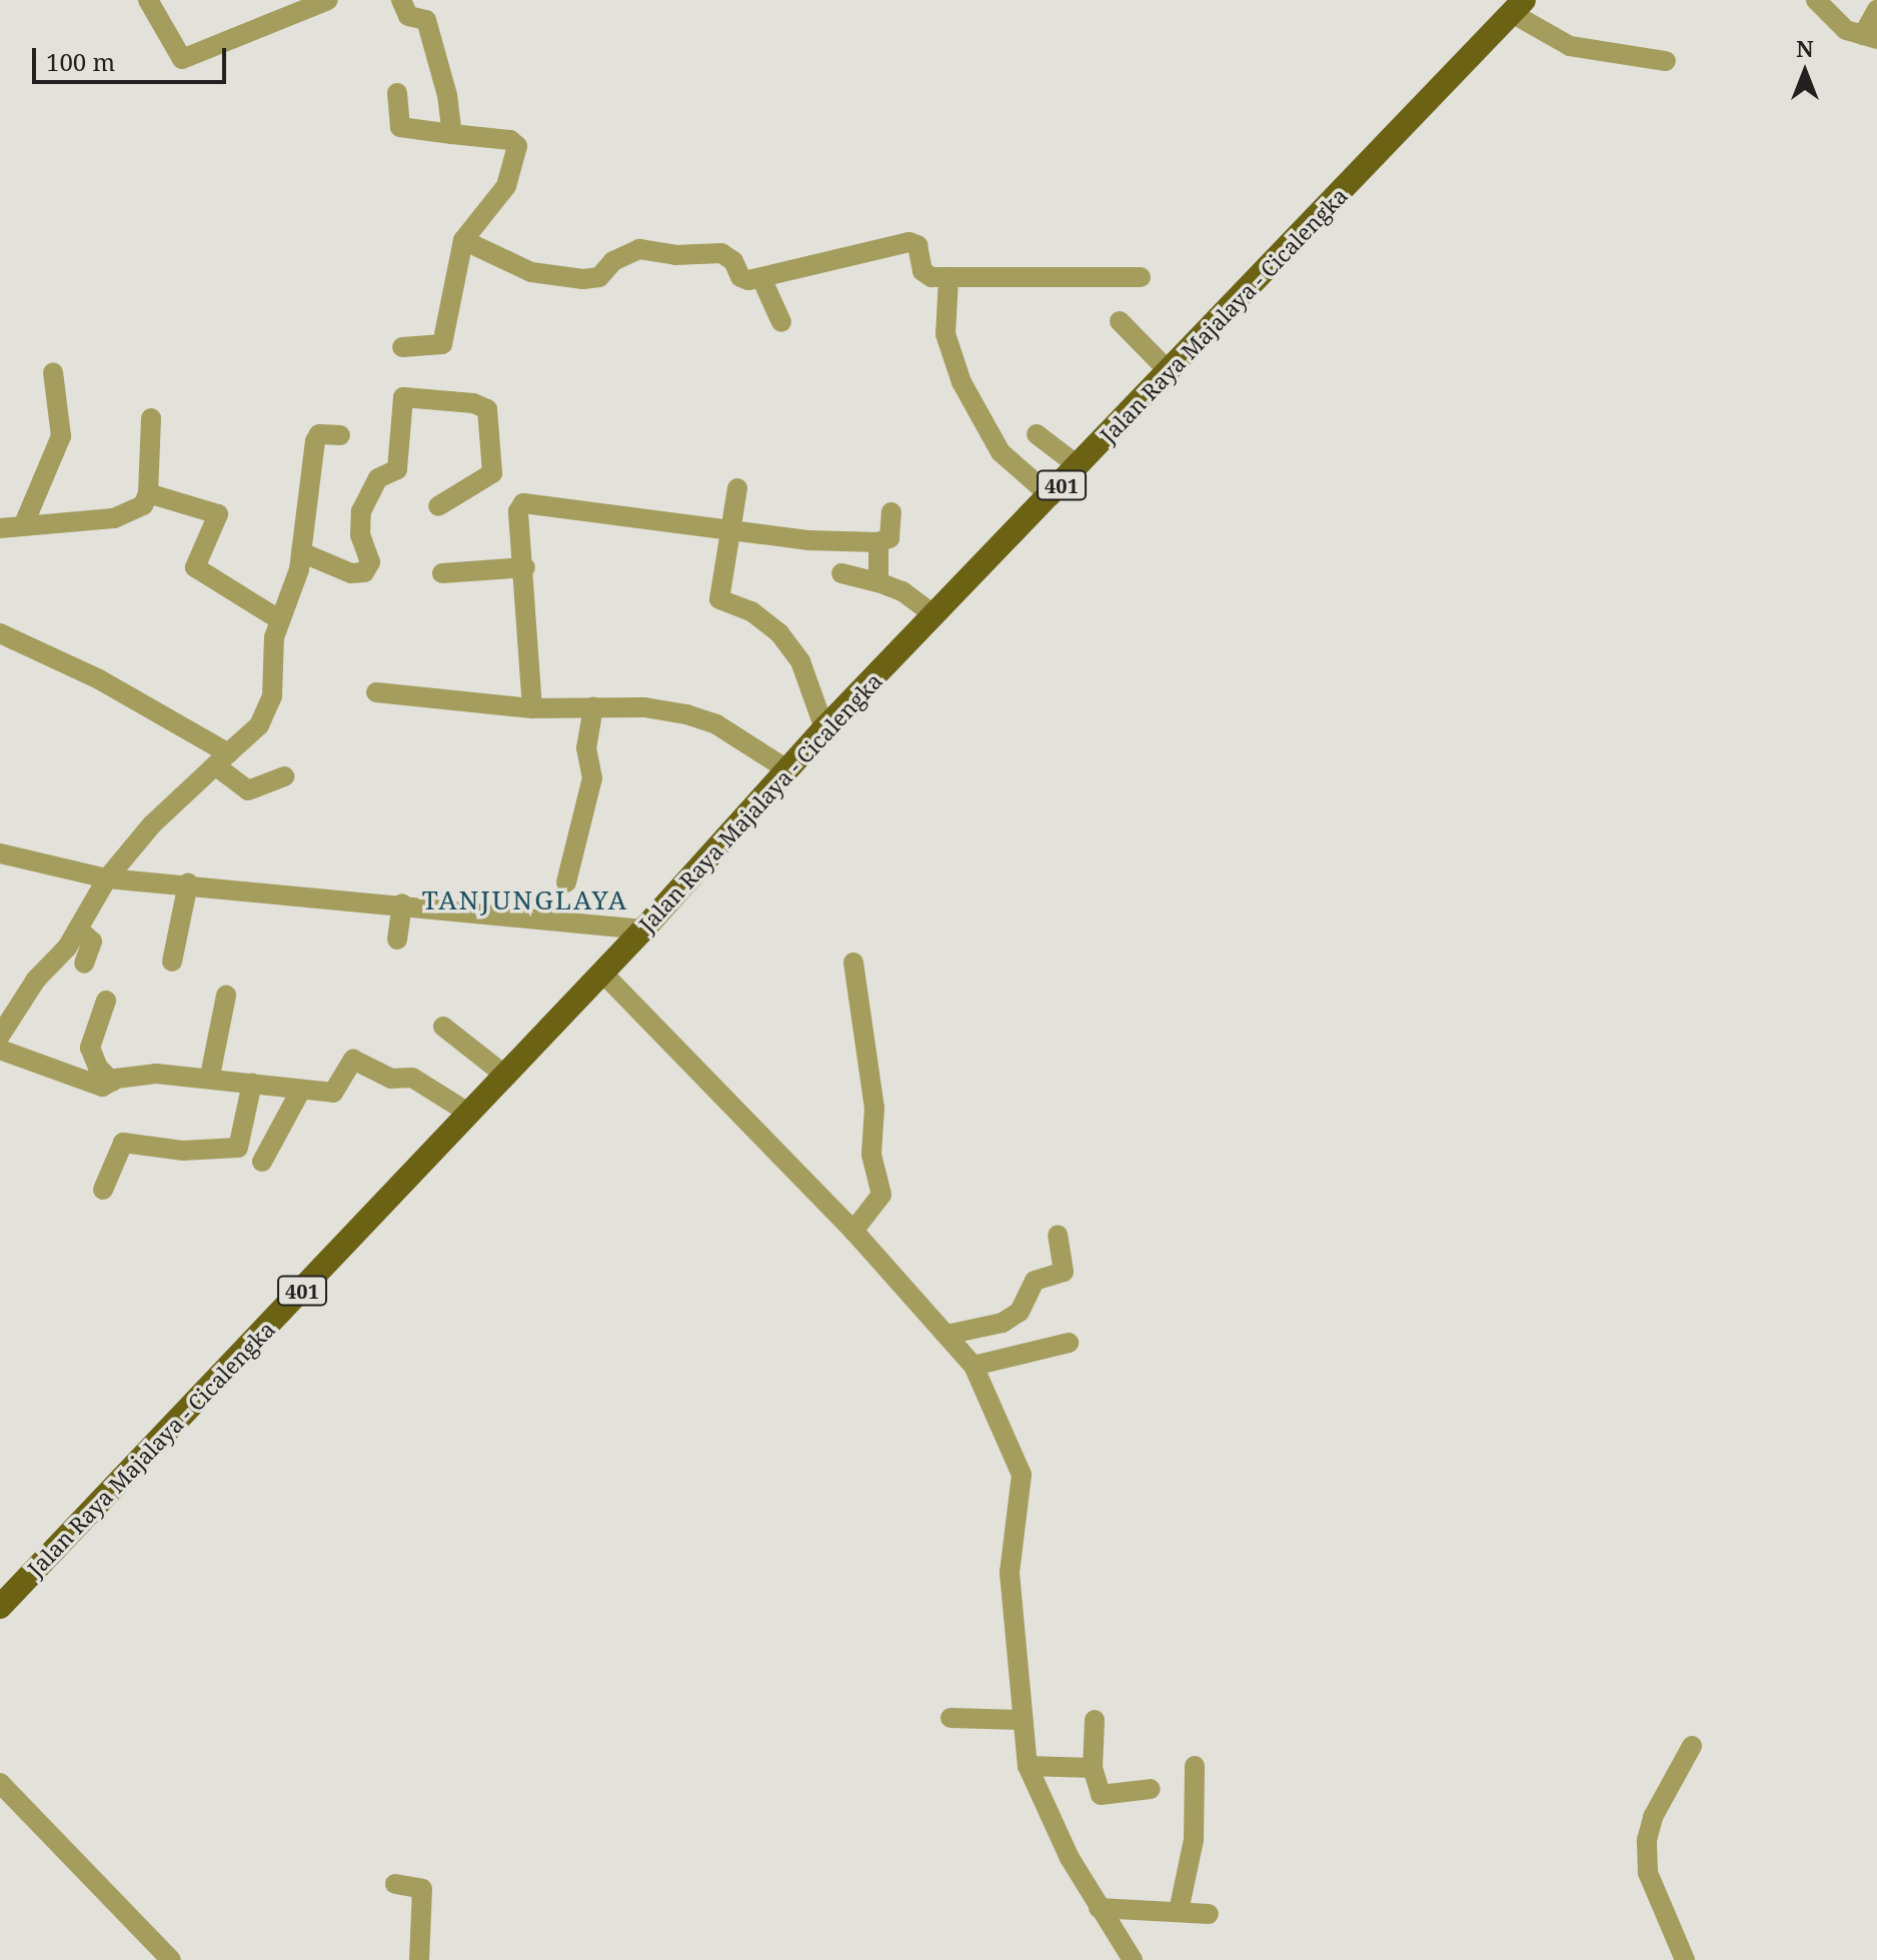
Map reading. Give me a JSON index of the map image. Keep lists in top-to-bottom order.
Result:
{
  "streets": {
    "main road": ["Jalan Raya Majalaya - Cicalengka", "401"]
  },
  "districts": ["TANJUNGLAYA"],
  "scale_bar": "100 m",
  "north": "top"
}
